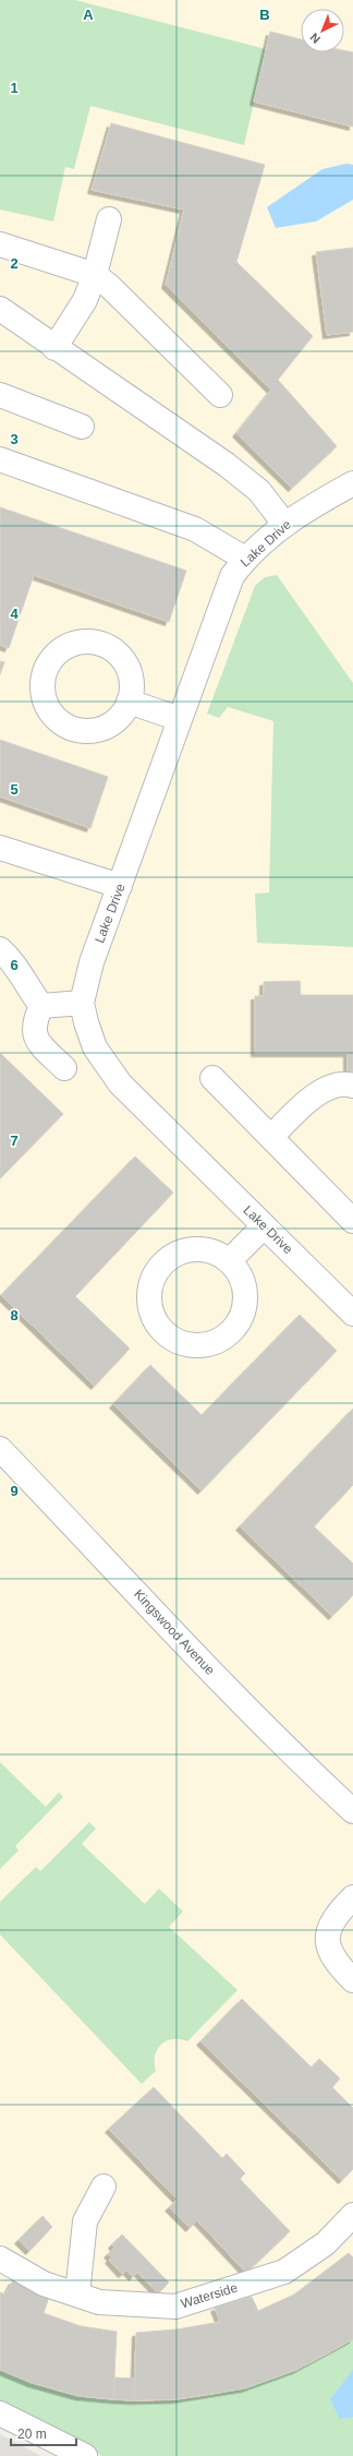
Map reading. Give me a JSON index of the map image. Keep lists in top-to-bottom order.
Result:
{
  "streets": {
    "street": ["Lake Drive", "Kingswood Avenue", "Waterside"]
  },
  "scale_bar": "20 m",
  "north": "bottom left",
  "grid": {
    "columns": ["A", "B"],
    "rows": [
      "1",
      "2",
      "3",
      "4",
      "5",
      "6",
      "7",
      "8",
      "9"
    ]
  }
}
